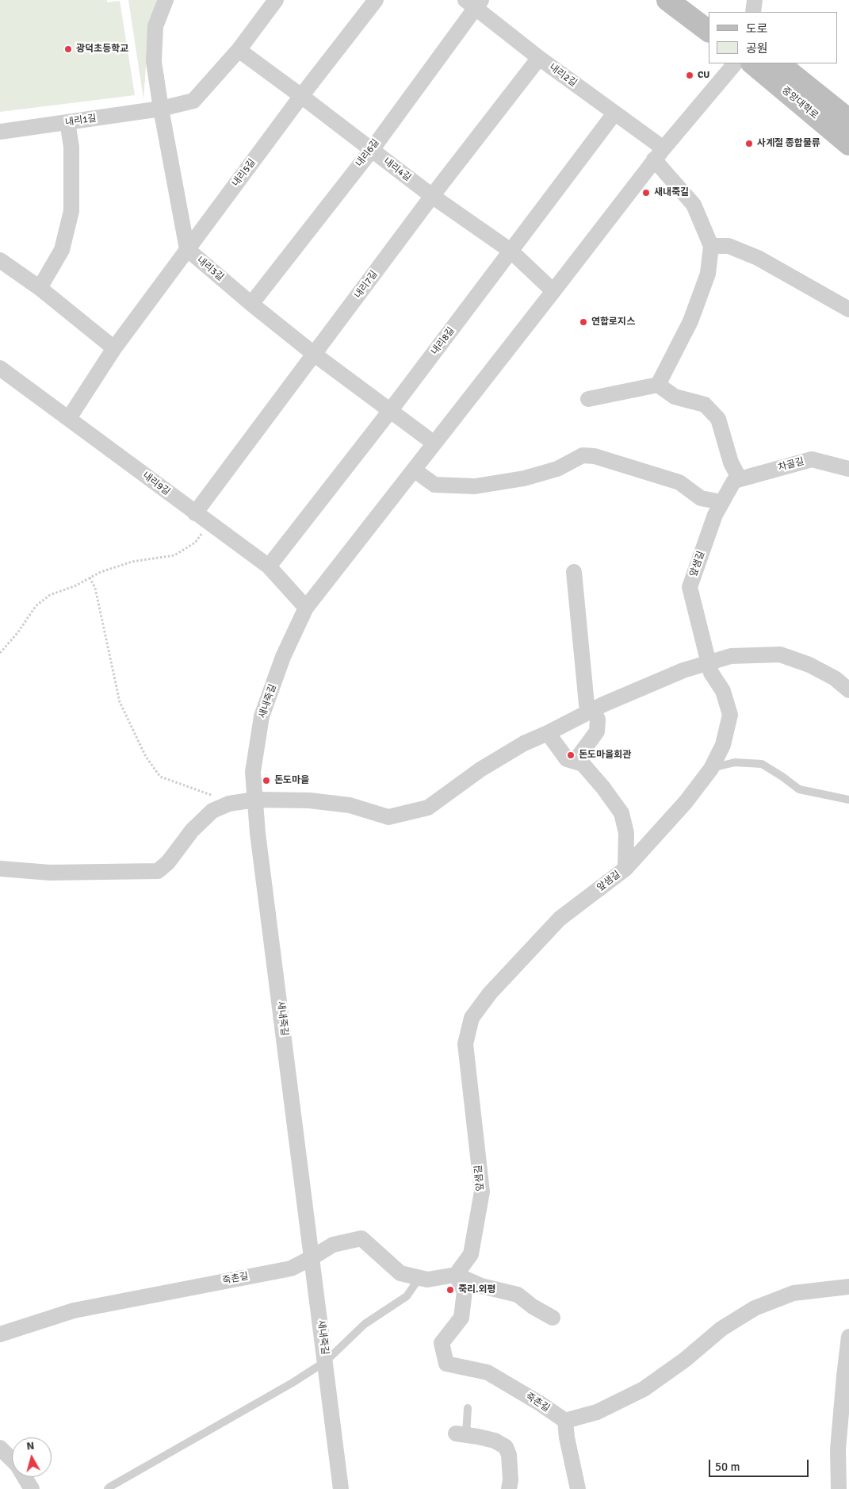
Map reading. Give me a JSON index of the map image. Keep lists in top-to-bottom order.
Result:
{
  "streets": {
    "street": [
      "내리2길",
      "중앙대학로",
      "내리1길",
      "내리6길",
      "내리4길",
      "내리5길",
      "내리3길",
      "내리7길",
      "내리8길",
      "차골길",
      "내리9길",
      "앞샘길",
      "새내죽길",
      "죽촌길"
    ]
  },
  "crossings": [
    ["내리2길", "내리6길"],
    ["내리2길", "내리7길"],
    ["내리2길", "내리8길"],
    ["내리2길", "새내죽길"],
    ["내리1길", "내리3길"],
    ["내리6길", "내리4길"],
    ["내리6길", "내리3길"],
    ["내리4길", "내리5길"],
    ["내리4길", "내리7길"],
    ["내리4길", "내리8길"],
    ["내리4길", "새내죽길"],
    ["내리5길", "내리3길"],
    ["내리5길", "내리9길"],
    ["내리3길", "내리7길"],
    ["내리3길", "내리8길"],
    ["내리3길", "새내죽길"],
    ["내리7길", "내리9길"],
    ["내리8길", "내리9길"],
    ["차골길", "앞샘길"],
    ["내리9길", "새내죽길"],
    ["앞샘길", "죽촌길"],
    ["새내죽길", "죽촌길"]
  ],
  "places": [
    "광덕초등학교",
    "CU",
    "사계절 종합물류",
    "새내죽길",
    "연합로지스",
    "돈도마을회관",
    "돈도마을",
    "죽리.외평"
  ],
  "legend": ["도로", "공원"],
  "scale_bar": "50 m",
  "north": "top"
}
